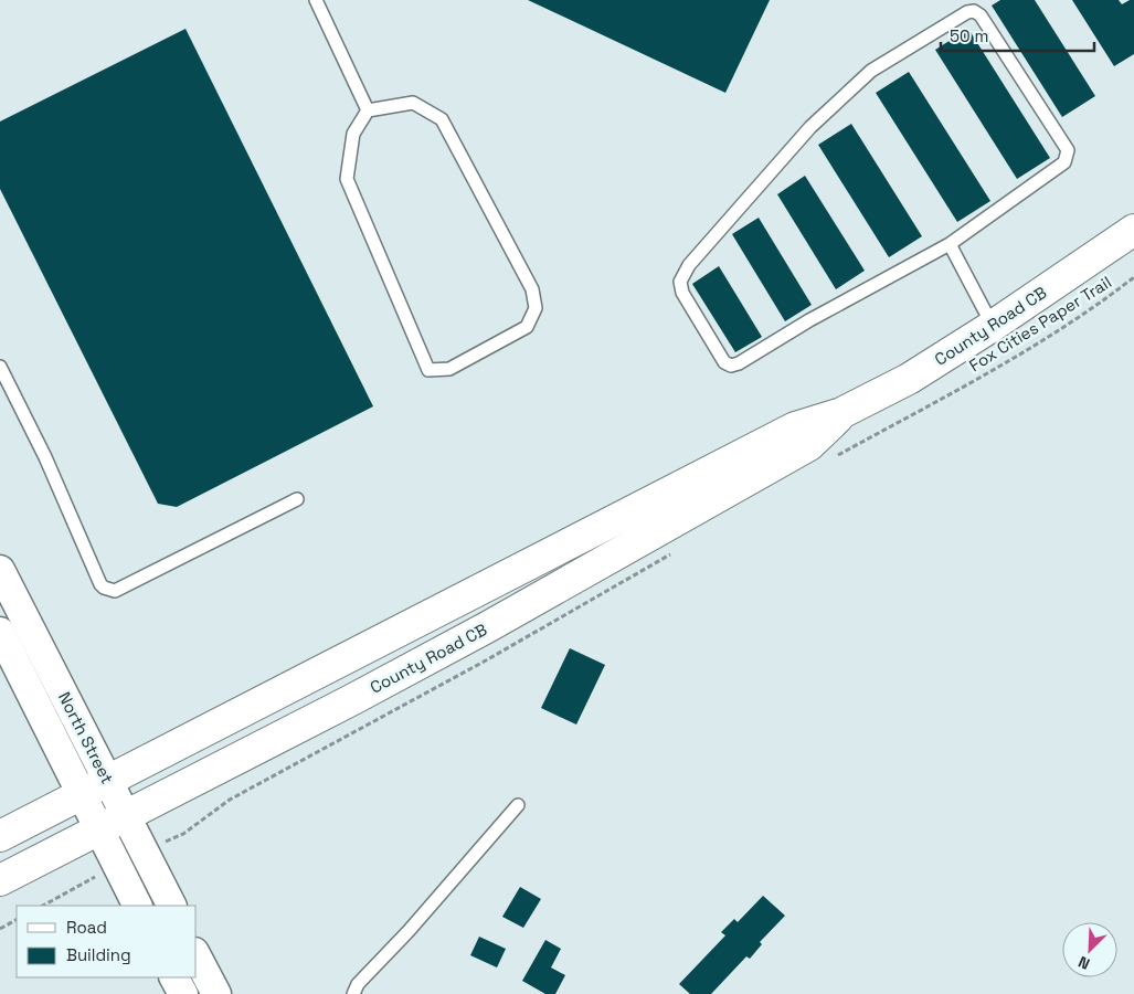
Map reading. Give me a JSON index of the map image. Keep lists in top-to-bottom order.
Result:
{
  "streets": {
    "main road": ["County Road CB"],
    "street": ["North Street"],
    "path": ["Fox Cities Paper Trail"]
  },
  "crossings": [
    ["County Road CB", "North Street"]
  ],
  "legend": ["Road", "Building"],
  "scale_bar": "50 m",
  "north": "bottom left"
}
